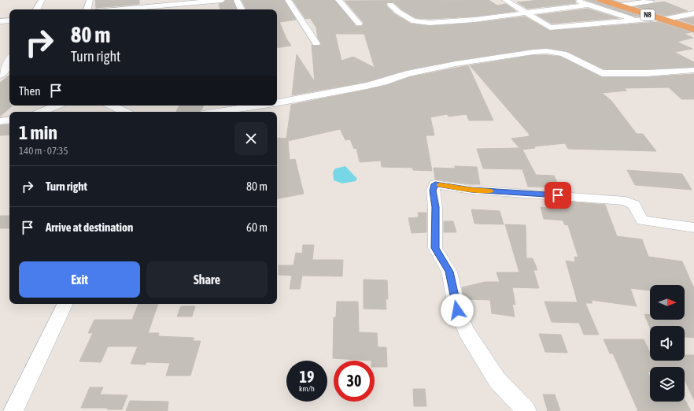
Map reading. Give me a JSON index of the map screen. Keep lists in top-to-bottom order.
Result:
{
  "streets": {
    "highway": ["N8"]
  },
  "north": "right",
  "page": {
    "turn": ["80 m", "Turn right"],
    "then": "Then",
    "heading": ["1 min", "140 m · 07:35"],
    "list": [
      {
        "name": "Turn right",
        "value": "80 m"
      },
      {
        "name": "Arrive at destination",
        "value": "60 m"
      }
    ],
    "buttons": ["Exit", "Share"],
    "speed": "19 km/h",
    "limit": "30"
  }
}
